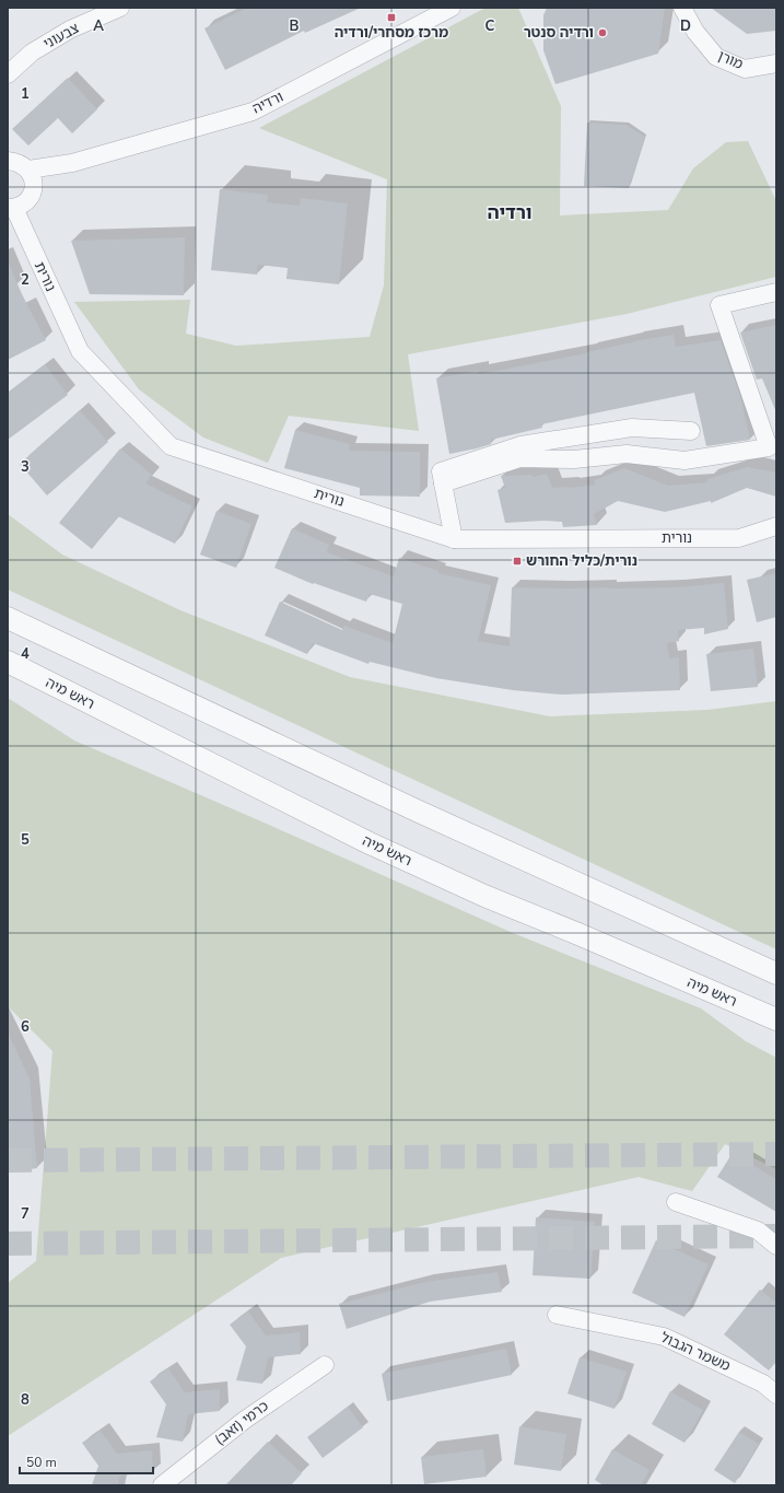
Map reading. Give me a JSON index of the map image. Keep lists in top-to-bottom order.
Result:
{
  "streets": {
    "street": [
      "צבעוני",
      "מורן",
      "ורדיה",
      "נורית",
      "ראש מיה",
      "משמר הגבול",
      "כרמי (זאב)"
    ]
  },
  "districts": ["ורדיה"],
  "places": {
    "transit": ["מרכז מסחרי/ורדיה", "נורית/כליל החורש"],
    "other": ["ורדיה סנטר"]
  },
  "scale_bar": "50 m",
  "grid": {
    "columns": [
      "A",
      "B",
      "C",
      "D"
    ],
    "rows": [
      "1",
      "2",
      "3",
      "4",
      "5",
      "6",
      "7",
      "8"
    ]
  }
}
